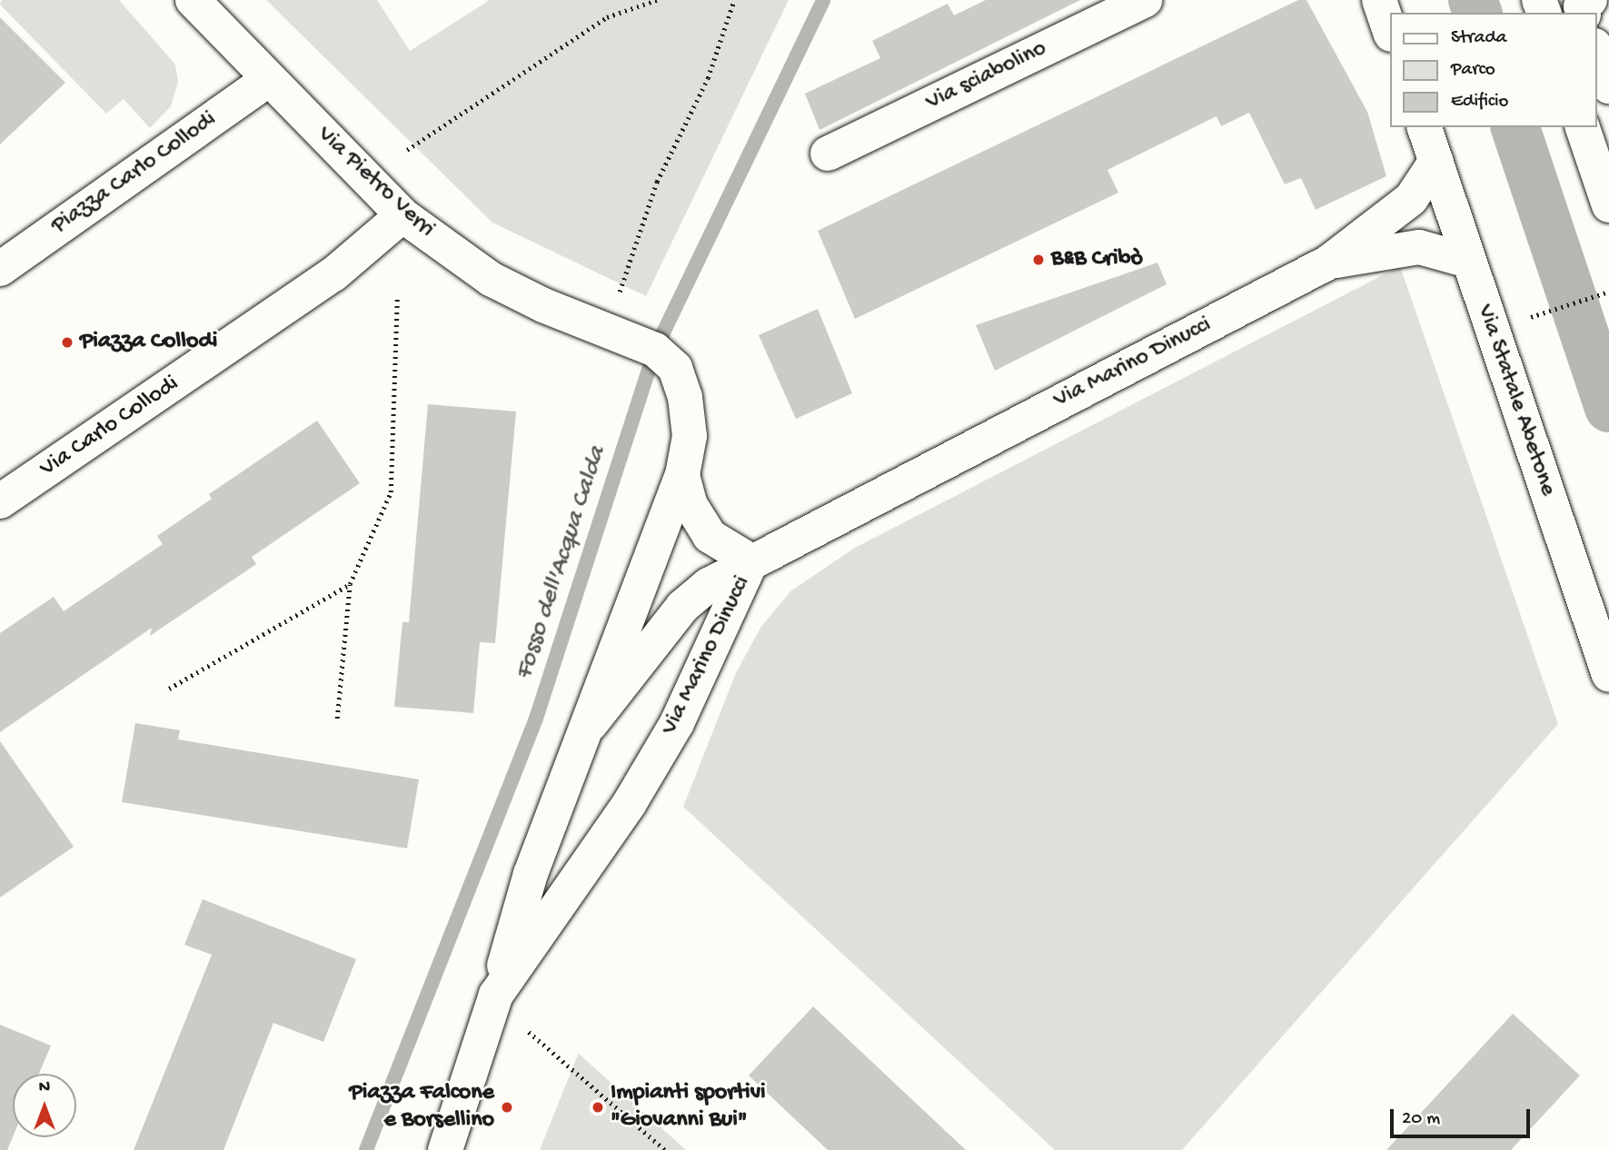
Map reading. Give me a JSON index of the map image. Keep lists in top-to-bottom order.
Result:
{
  "streets": {
    "street": [
      "Via sciabolino",
      "Piazza Carlo Collodi",
      "Via Pietro Verri",
      "Via Marino Dinucci",
      "Via Statale Abetone",
      "Via Carlo Collodi"
    ]
  },
  "crossings": [
    ["Piazza Carlo Collodi", "Via Pietro Verri"],
    ["Via Pietro Verri", "Via Carlo Collodi"],
    ["Via Marino Dinucci", "Via Statale Abetone"]
  ],
  "water": ["Fosso dell'Acqua Calda"],
  "places": [
    "B&B Cribò",
    "Piazza Collodi",
    "Piazza Falcone e Borsellino",
    "Impianti sportivi \"Giovanni Bui\""
  ],
  "legend": ["Strada", "Parco", "Edificio"],
  "scale_bar": "20 m",
  "north": "top"
}
